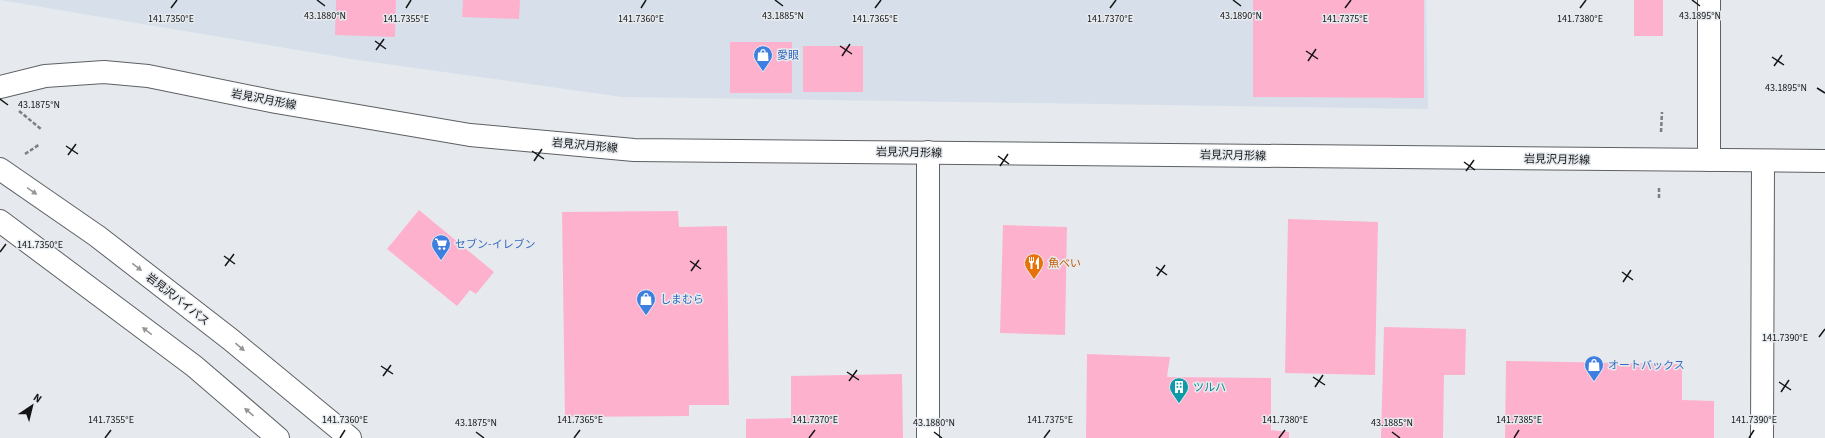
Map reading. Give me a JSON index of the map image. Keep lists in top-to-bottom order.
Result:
{
  "streets": {
    "main road": ["岩見沢月形線", "岩見沢バイパス"]
  },
  "places": {
    "shop": ["愛眼", "しまむら", "オートバックス"],
    "supermarket": ["セブン-イレブン"],
    "restaurant": ["魚べい"],
    "building": ["ツルハ"]
  },
  "north": "top right",
  "coordinates": [
    "43.1880°N",
    "43.1885°N",
    "43.1895°N",
    "43.1890°N",
    "141.7350°E",
    "141.7355°E",
    "141.7360°E",
    "141.7365°E",
    "141.7370°E",
    "141.7380°E",
    "141.7375°E",
    "43.1875°N",
    "141.7390°E",
    "141.7385°E"
  ]
}
